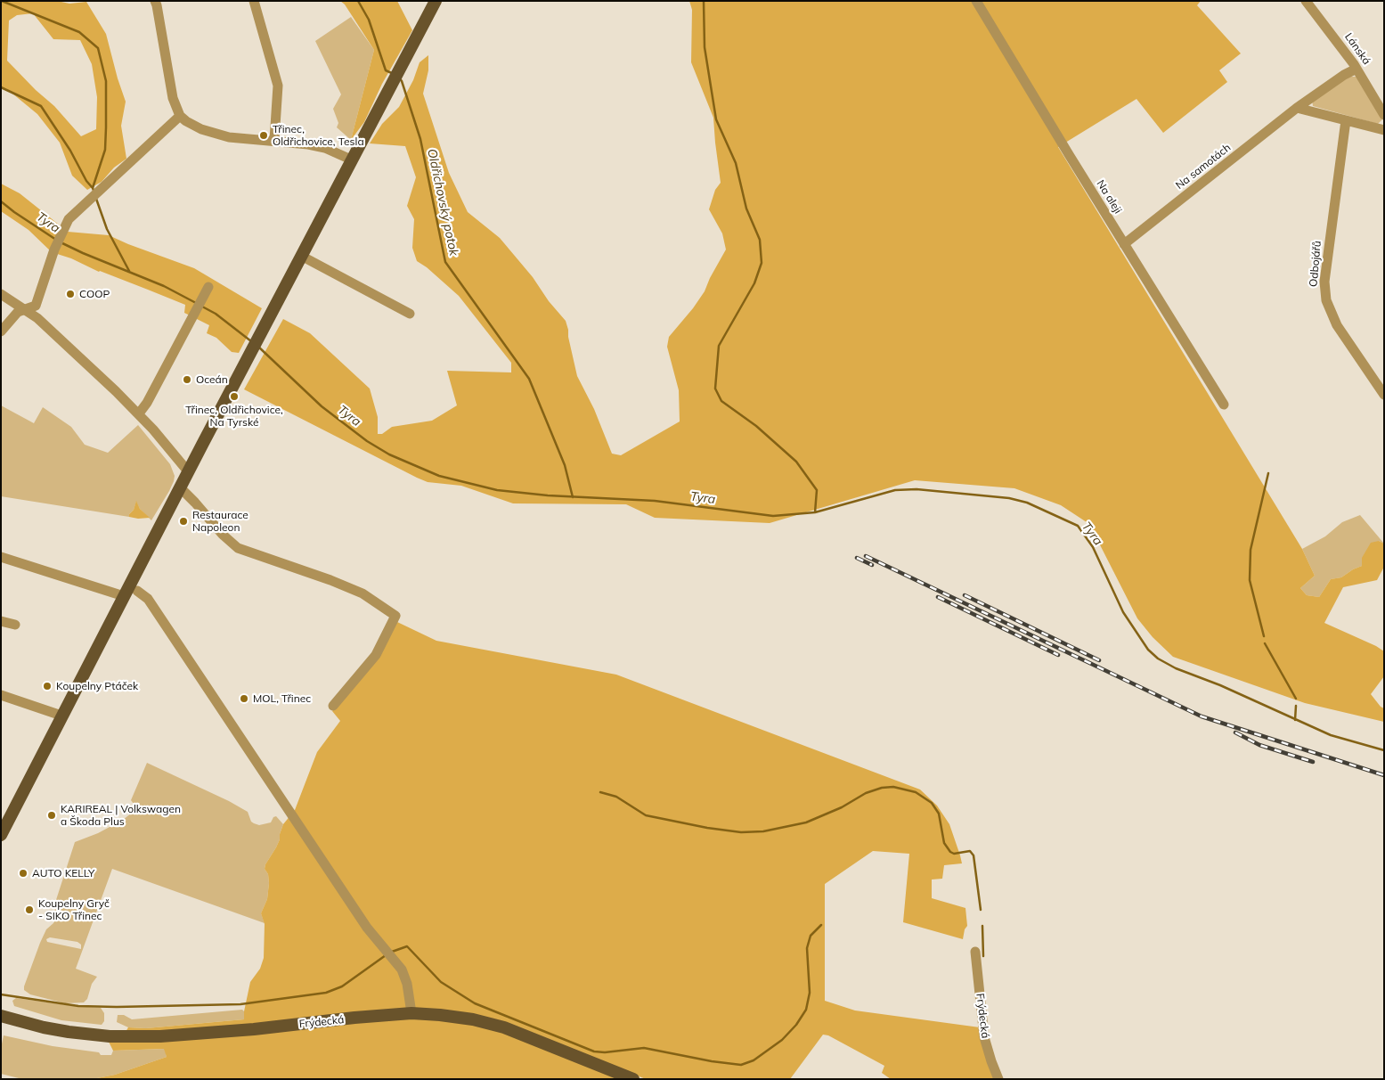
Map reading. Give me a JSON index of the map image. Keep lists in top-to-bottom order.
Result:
{
  "streets": {
    "main road": ["Frýdecká"],
    "street": [
      "Lánská",
      "Na samotách",
      "Na aleji",
      "Odbojářů"
    ]
  },
  "crossings": [
    ["Lánská", "Na samotách"],
    ["Na samotách", "Na aleji"]
  ],
  "water": ["Oldřichovský potok", "Tyra"],
  "places": [
    "Třinec, Oldřichovice, Tesla",
    "COOP",
    "Oceán",
    "Třinec, Oldřichovice, Na Tyrské",
    "Restaurace Napoleon",
    "Koupelny Ptáček",
    "MOL, Třinec",
    "KARIREAL | Volkswagen a Škoda Plus",
    "AUTO KELLY",
    "Koupelny Gryč - SIKO Třinec"
  ]
}
